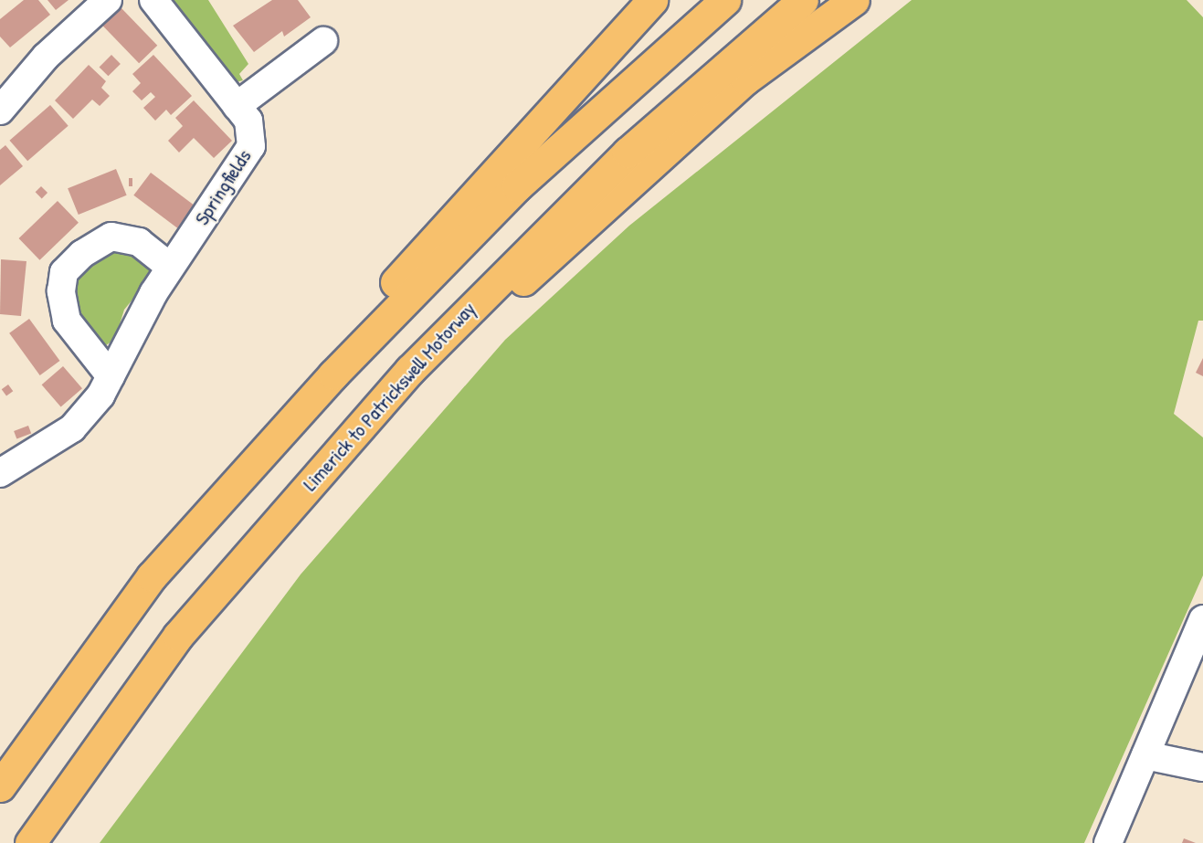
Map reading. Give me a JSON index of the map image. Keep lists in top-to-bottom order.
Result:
{
  "streets": {
    "highway": ["Limerick to Patrickswell Motorway"],
    "street": ["Springfields"]
  }
}
